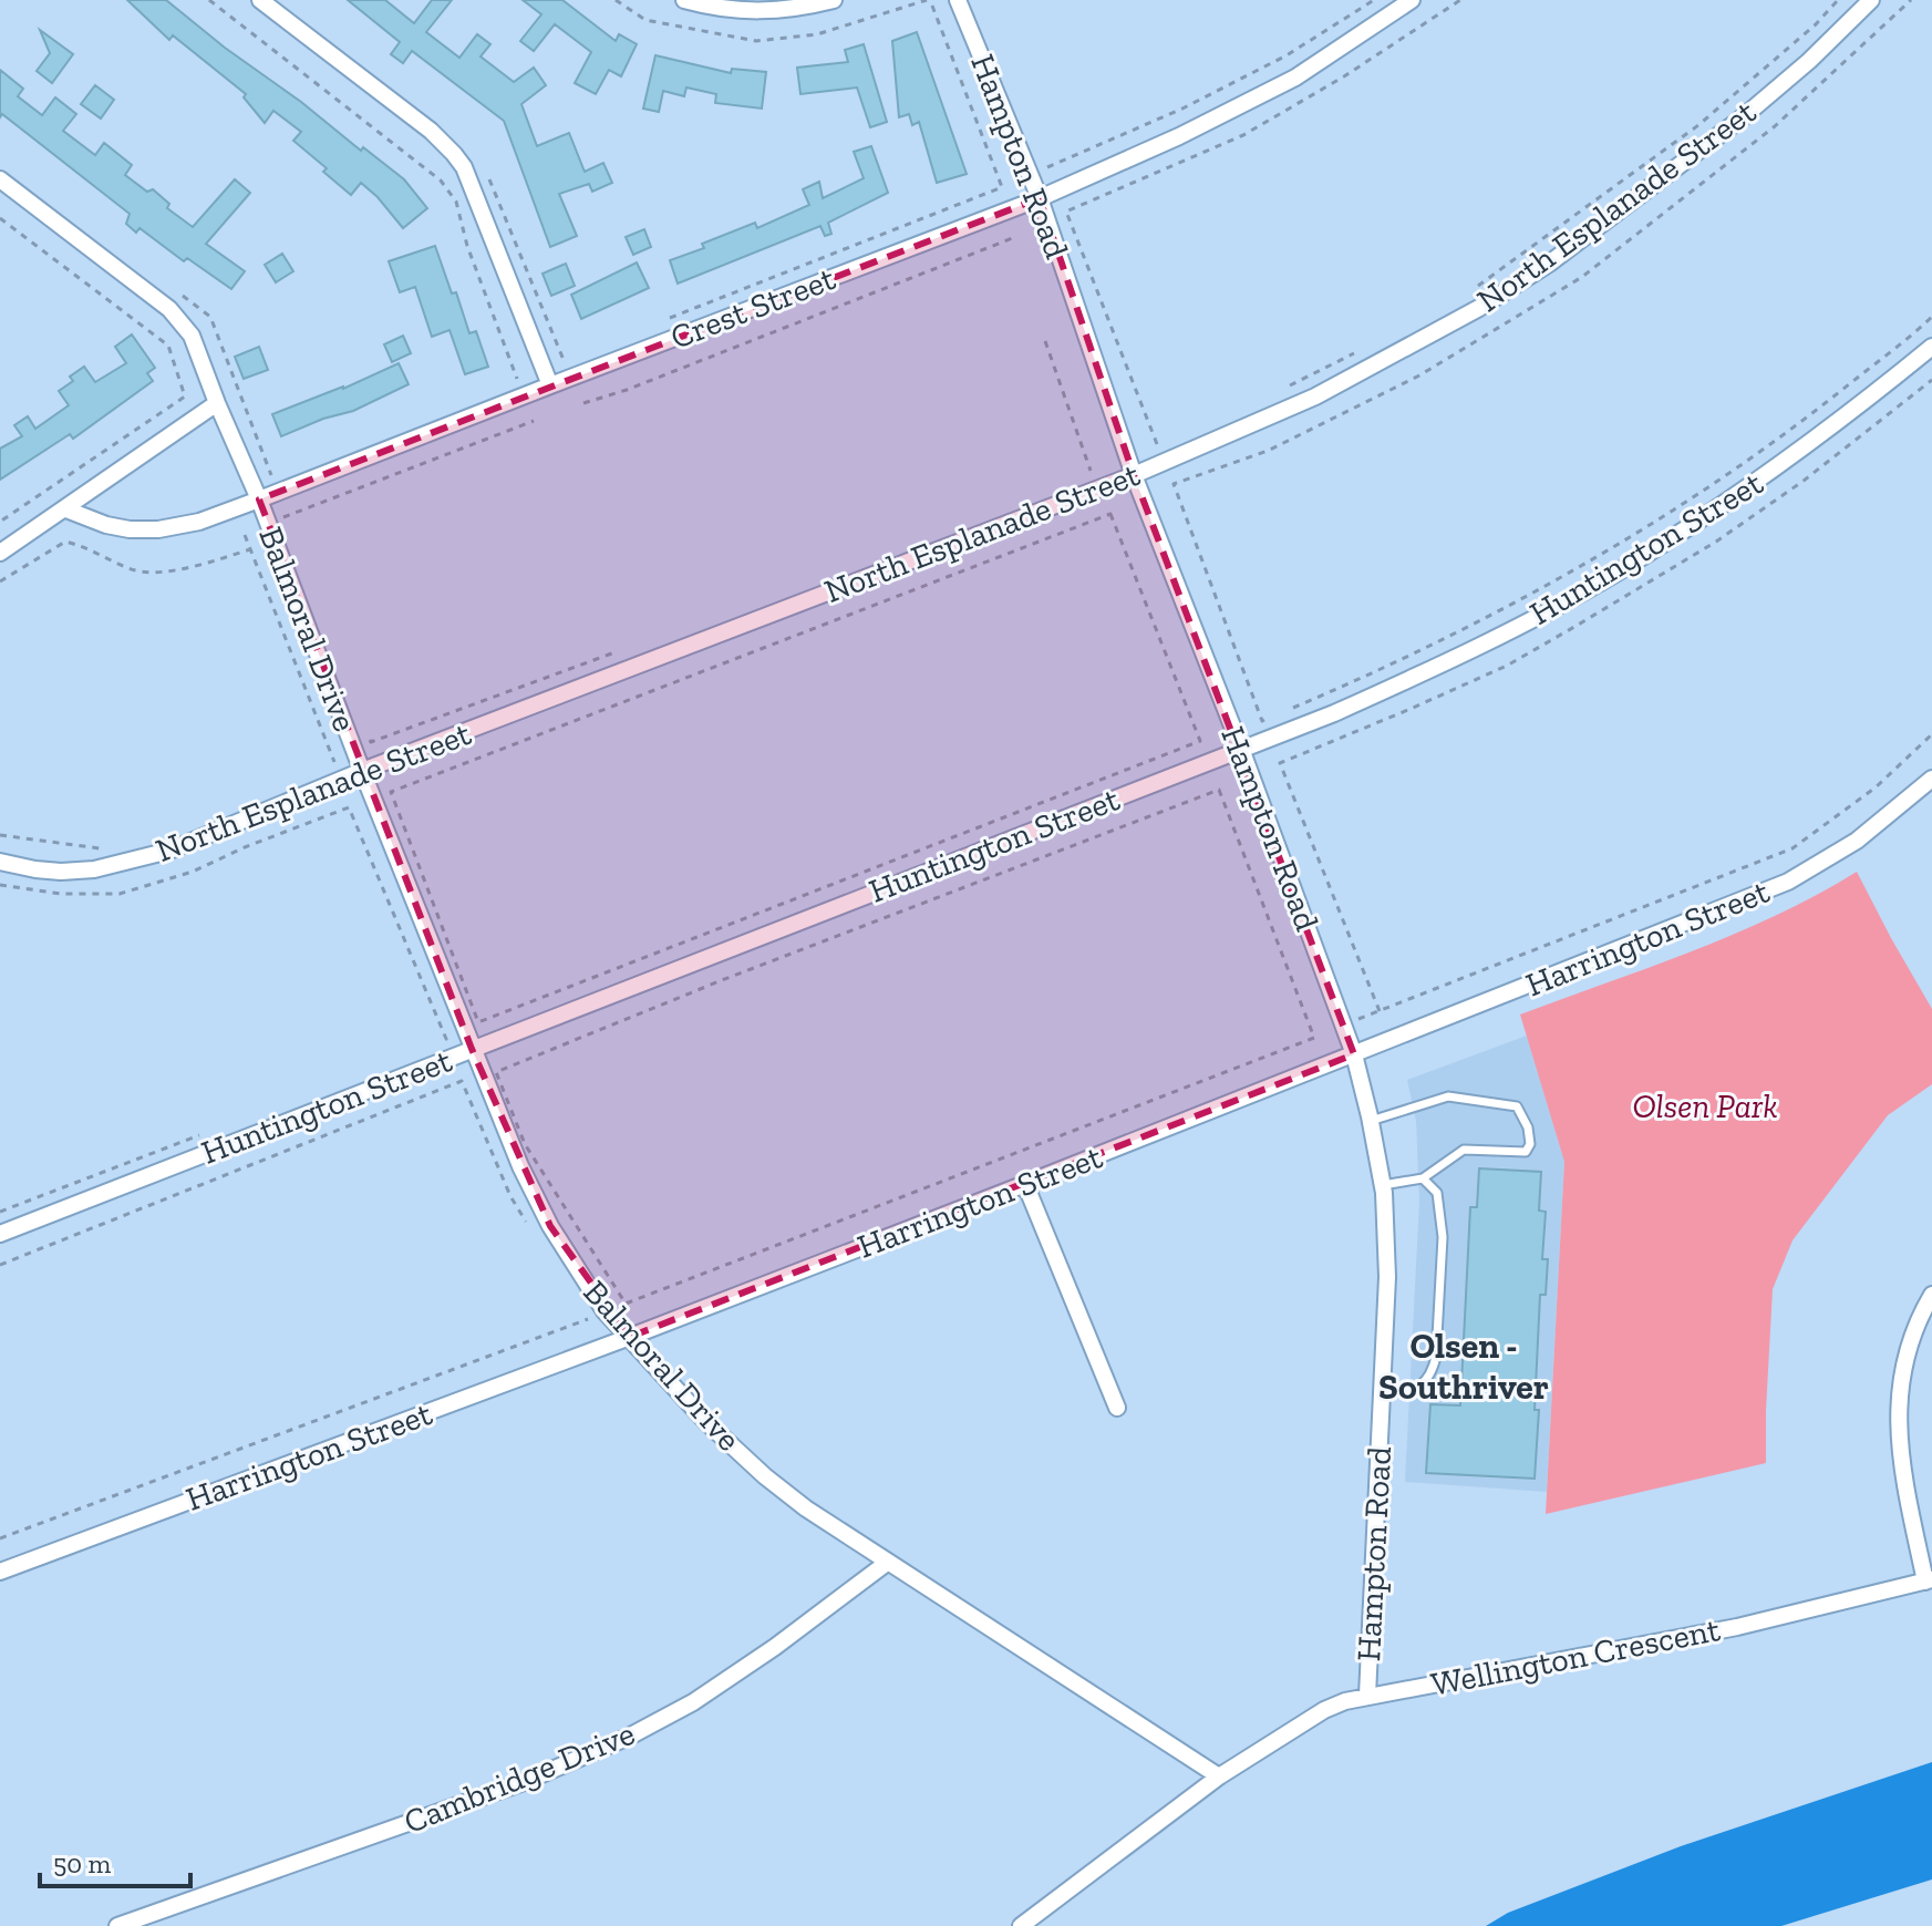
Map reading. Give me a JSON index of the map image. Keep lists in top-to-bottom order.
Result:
{
  "streets": {
    "street": [
      "Hampton Road",
      "North Esplanade Street",
      "Crest Street",
      "Huntington Street",
      "Balmoral Drive",
      "Harrington Street",
      "Wellington Crescent",
      "Cambridge Drive"
    ]
  },
  "crossings": [
    ["Hampton Road", "North Esplanade Street"],
    ["Hampton Road", "Crest Street"],
    ["Hampton Road", "Huntington Street"],
    ["Hampton Road", "Harrington Street"],
    ["Hampton Road", "Wellington Crescent"],
    ["North Esplanade Street", "Balmoral Drive"],
    ["Crest Street", "Balmoral Drive"],
    ["Huntington Street", "Balmoral Drive"],
    ["Balmoral Drive", "Harrington Street"],
    ["Balmoral Drive", "Wellington Crescent"],
    ["Balmoral Drive", "Cambridge Drive"]
  ],
  "districts": ["Olsen - Southriver"],
  "parks": ["Olsen Park"],
  "scale_bar": "50 m"
}
